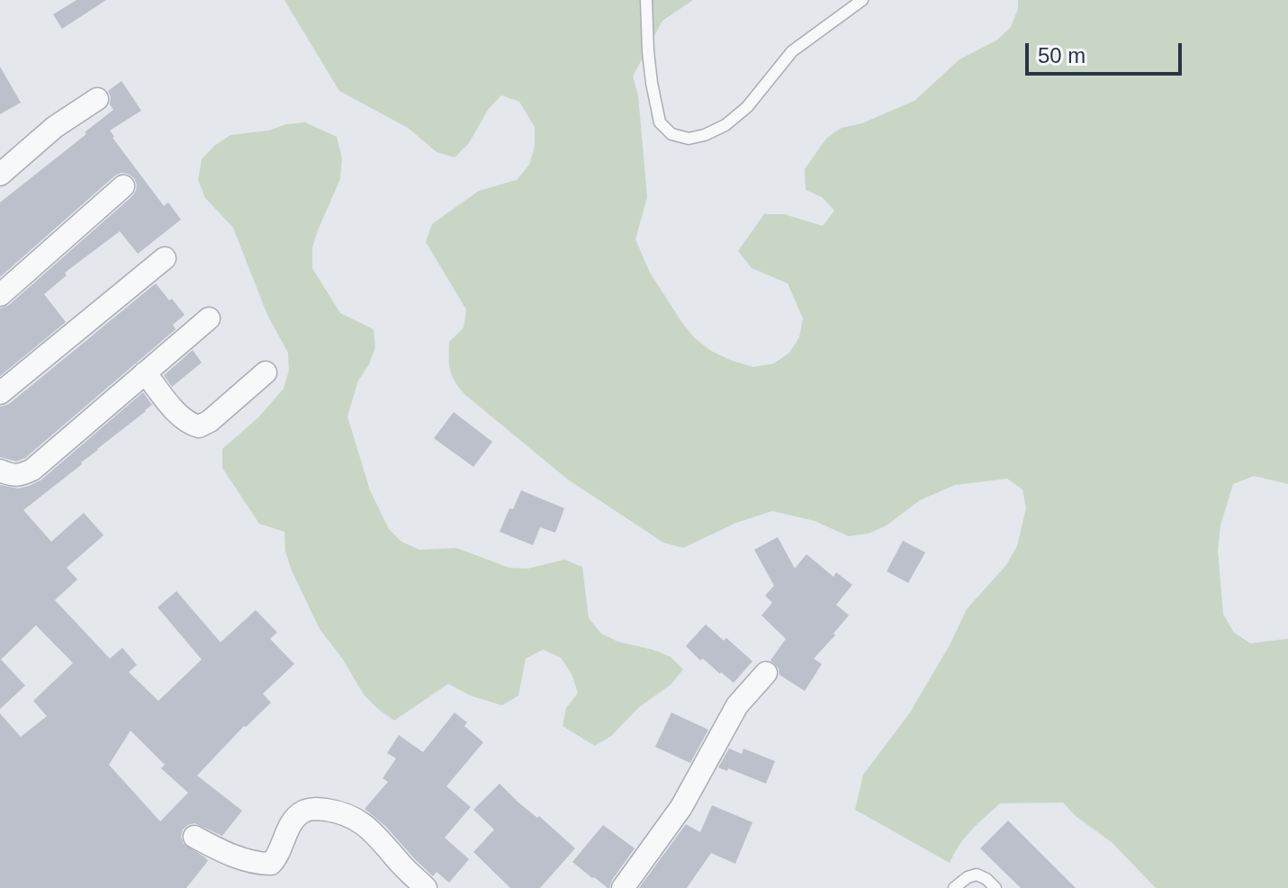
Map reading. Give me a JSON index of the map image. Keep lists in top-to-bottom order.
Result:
{
  "scale_bar": "50 m"
}
